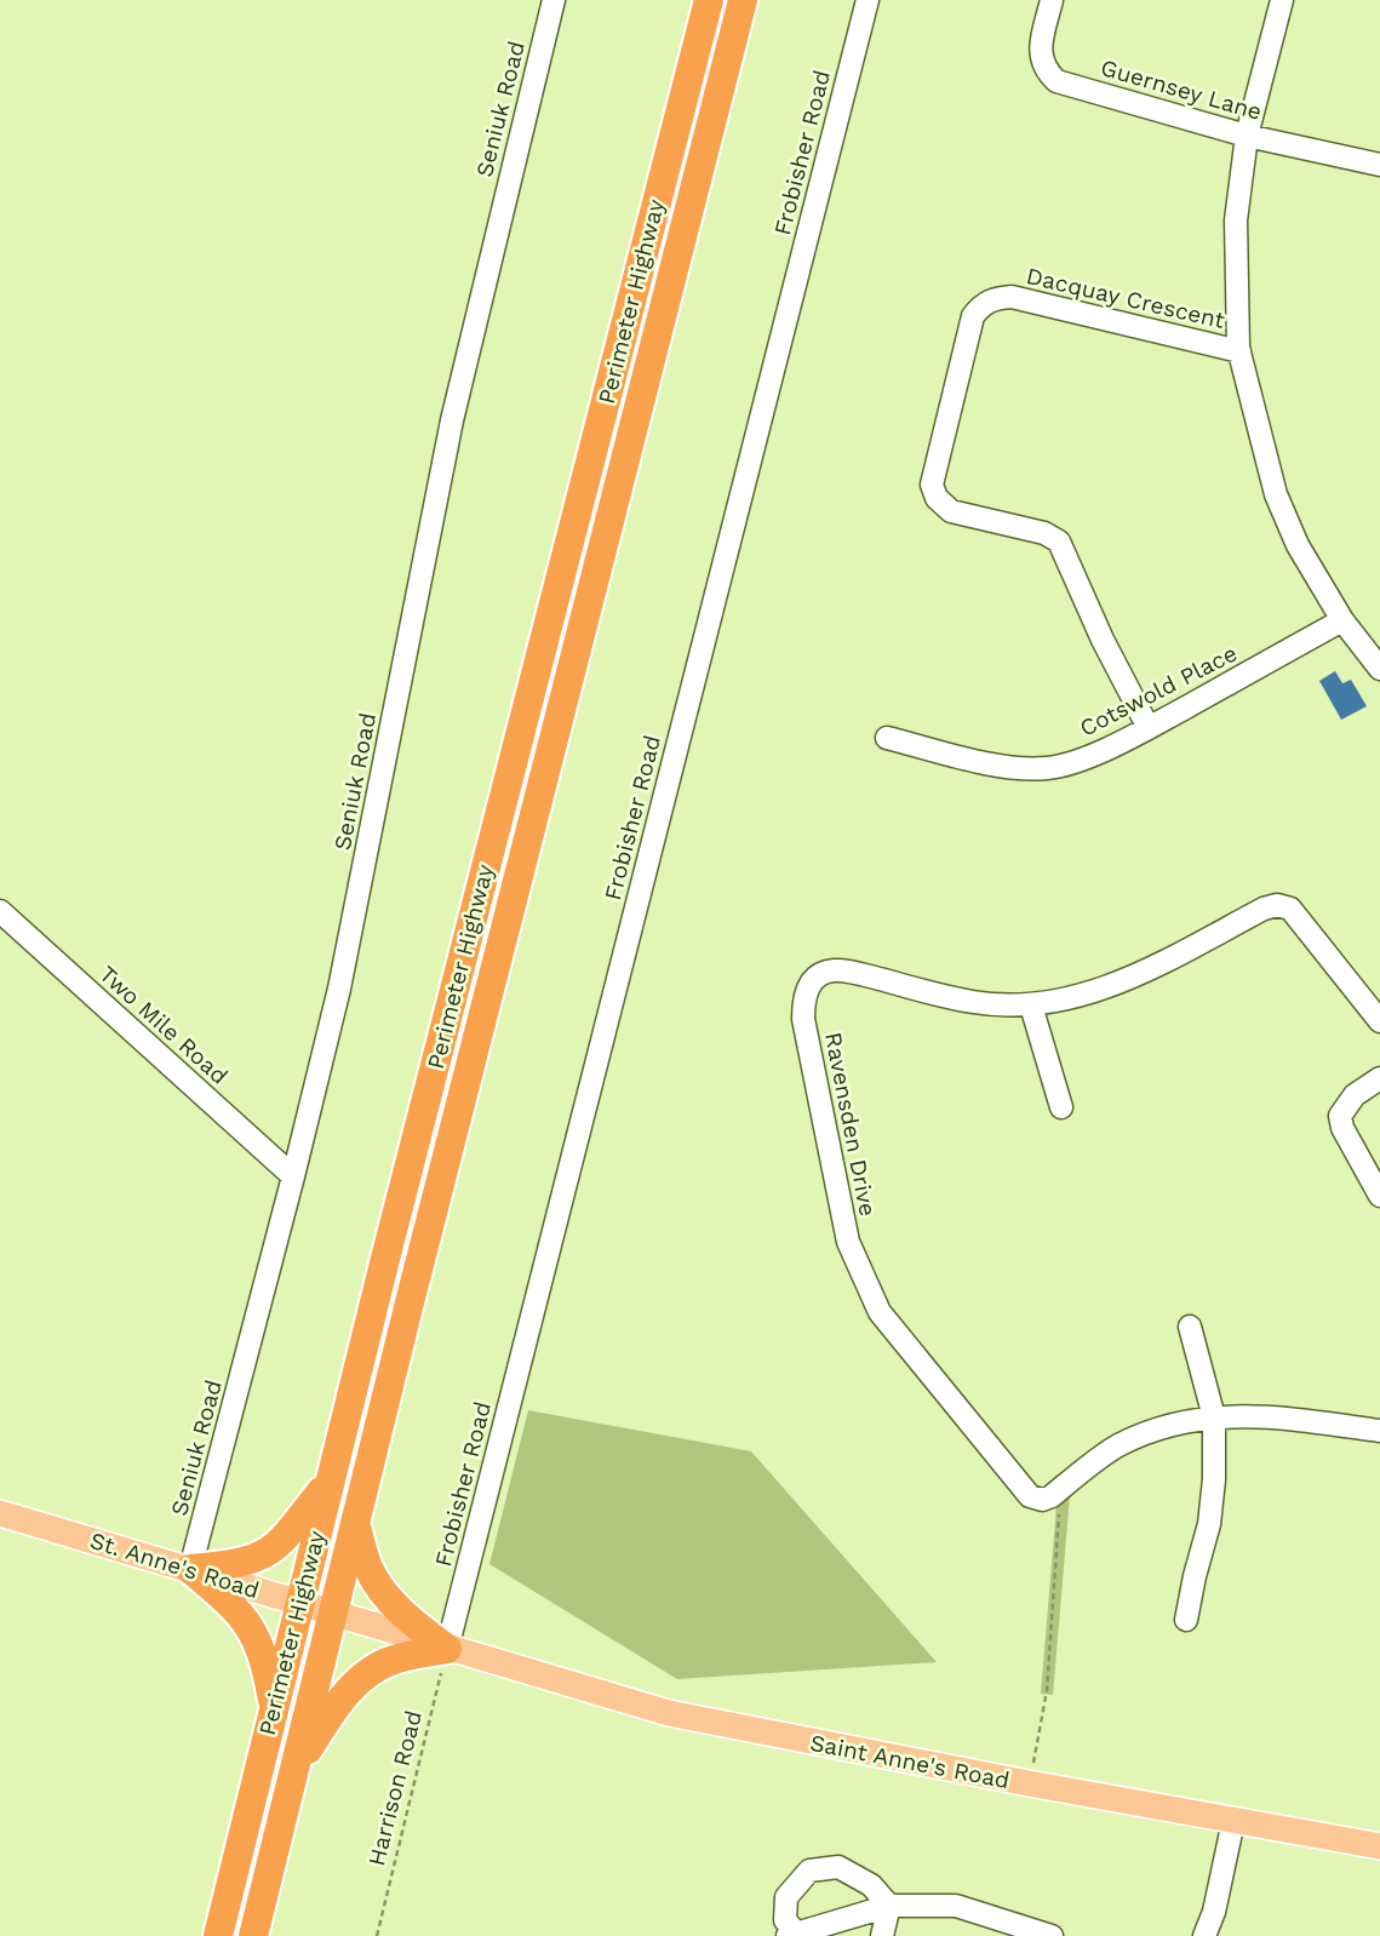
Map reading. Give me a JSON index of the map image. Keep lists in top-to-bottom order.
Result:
{
  "streets": {
    "highway": ["Perimeter Highway"],
    "main road": ["St. Anne's Road", "Saint Anne's Road"],
    "street": [
      "Guernsey Lane",
      "Seniuk Road",
      "Frobisher Road",
      "Dacquay Crescent",
      "Cotswold Place",
      "Two Mile Road",
      "Ravensden Drive"
    ],
    "path": ["Harrison Road"]
  },
  "crossings": [
    ["Seniuk Road", "Two Mile Road"],
    ["Seniuk Road", "St. Anne's Road"],
    ["Frobisher Road", "St. Anne's Road"],
    ["Frobisher Road", "Saint Anne's Road"],
    ["Frobisher Road", "Harrison Road"],
    ["Dacquay Crescent", "Cotswold Place"],
    ["Perimeter Highway", "St. Anne's Road"],
    ["St. Anne's Road", "Saint Anne's Road"],
    ["St. Anne's Road", "Harrison Road"],
    ["Saint Anne's Road", "Harrison Road"]
  ]
}
